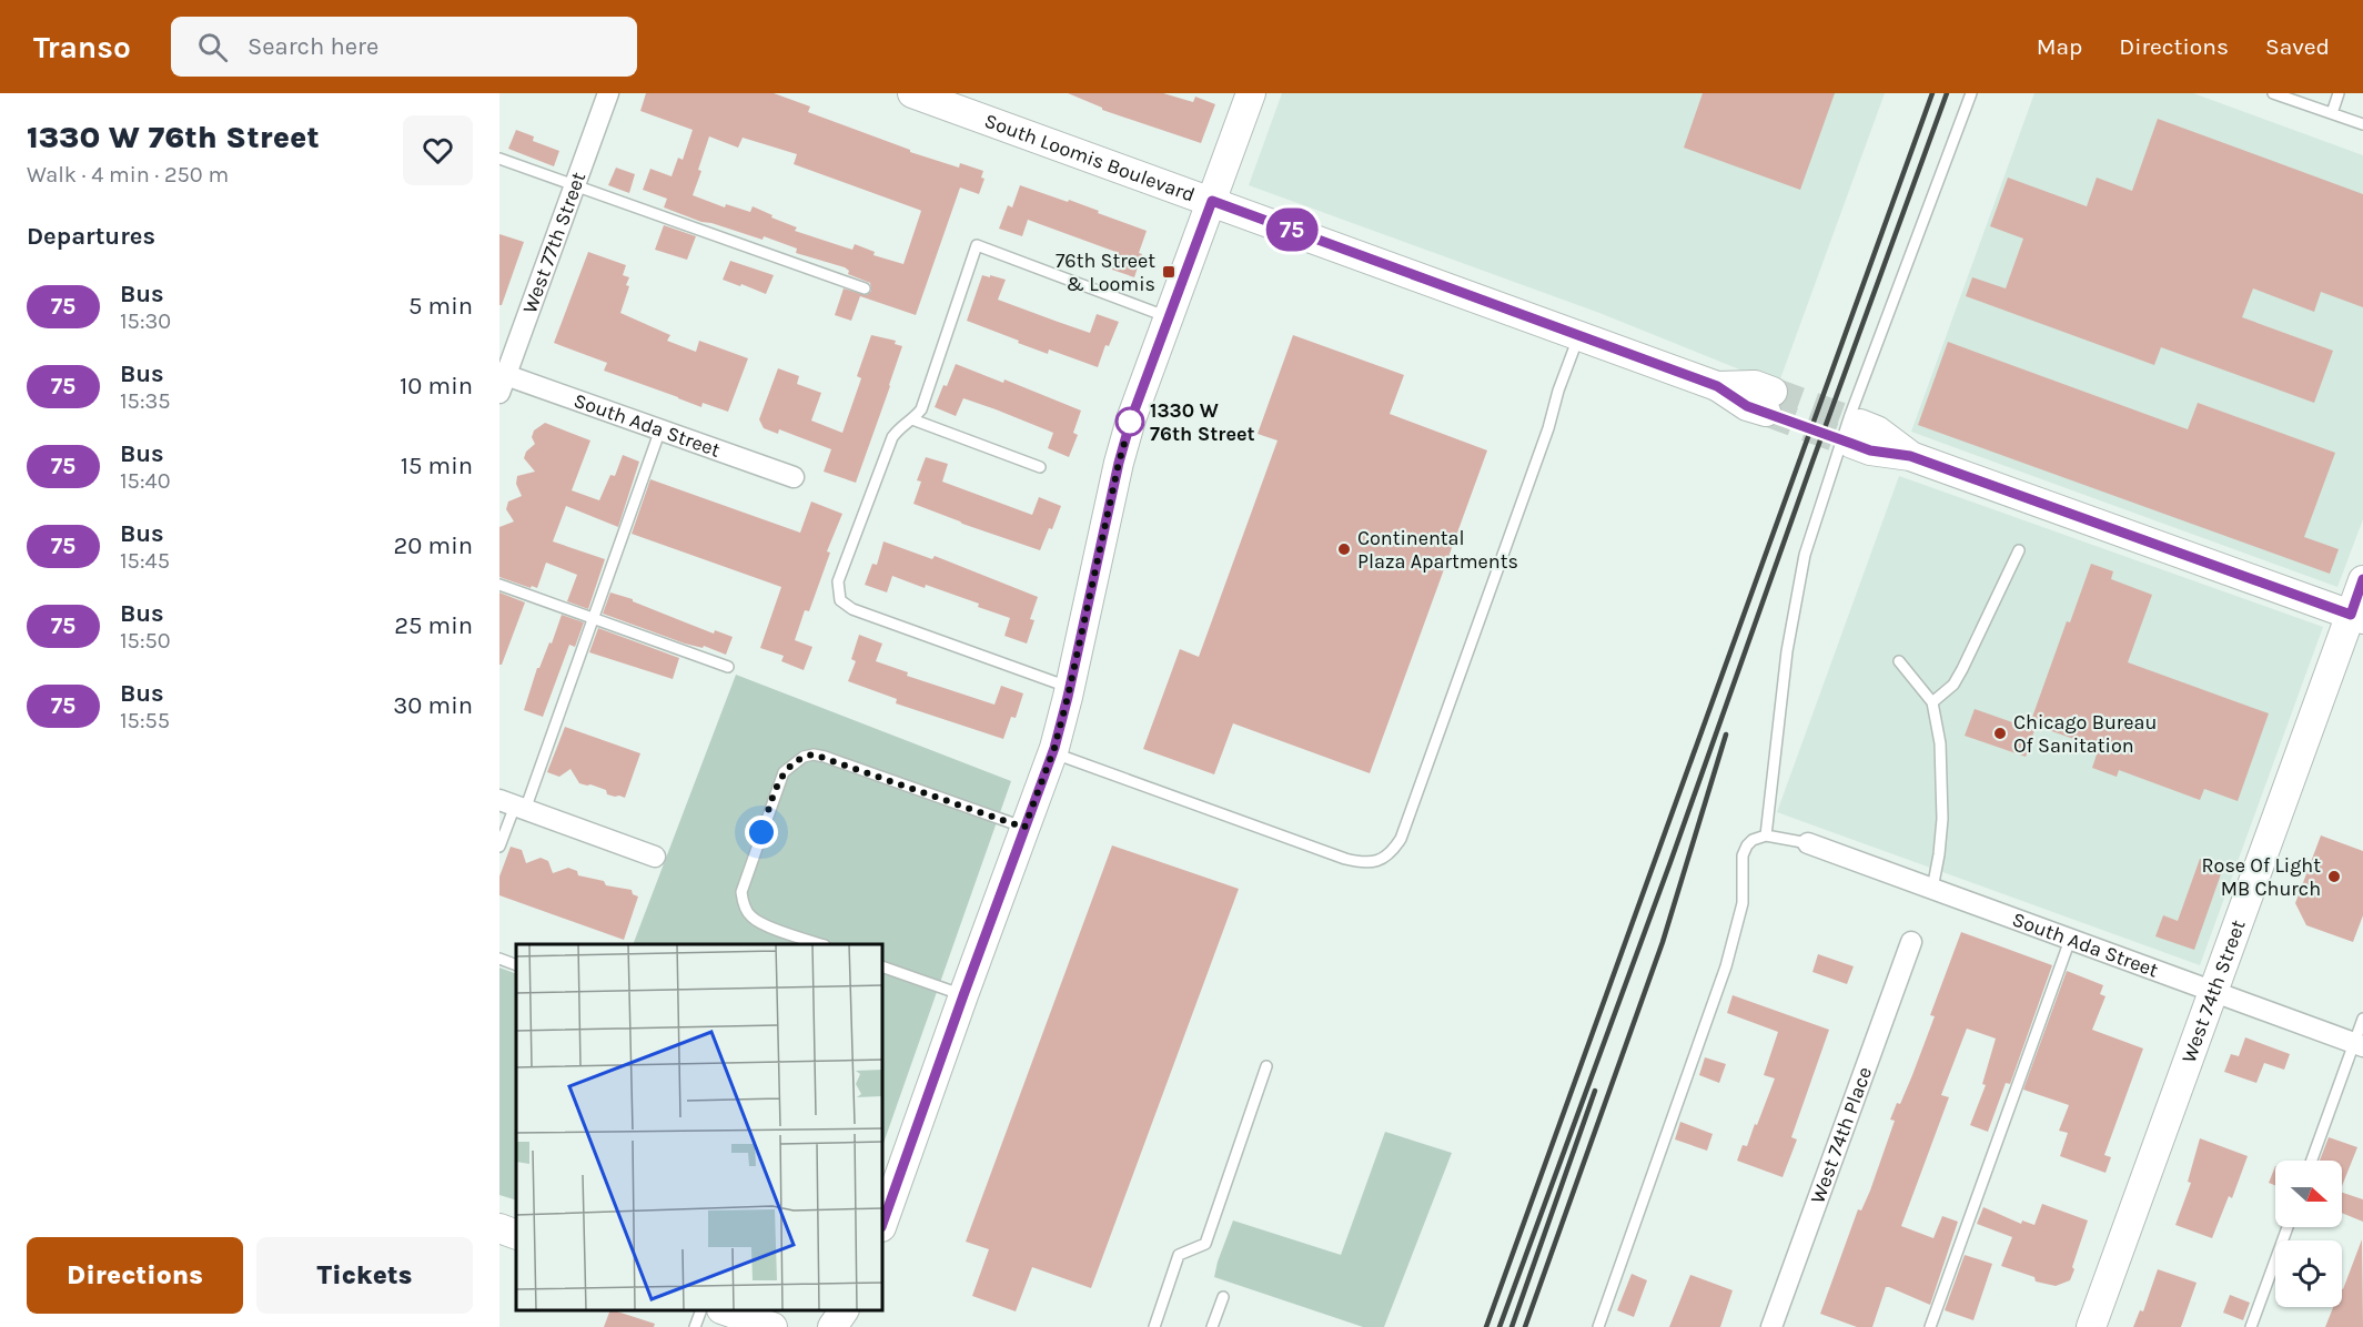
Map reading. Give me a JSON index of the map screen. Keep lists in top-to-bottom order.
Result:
{
  "streets": {
    "street": [
      "South Loomis Boulevard",
      "West 77th Street",
      "South Ada Street",
      "West 74th Street",
      "West 74th Place"
    ]
  },
  "crossings": [
    ["West 77th Street", "South Ada Street"],
    ["South Ada Street", "West 74th Street"]
  ],
  "places": {
    "transit": ["76th Street & Loomis"],
    "other": [
      "1330 W 76th Street",
      "Continental Plaza Apartments",
      "Chicago Bureau Of Sanitation",
      "Rose Of Light MB Church"
    ]
  },
  "lines": ["bus line 75"],
  "north": "right",
  "page": {
    "header": "Transo",
    "search": "Search here",
    "nav": ["Map", "Directions", "Saved"],
    "heading": [
      ["1330 W 76th Street", "Walk · 4 min · 250 m"],
      "Departures"
    ],
    "on_map": "75",
    "list": [
      {
        "mark": "75",
        "name": "Bus",
        "note": "15:30",
        "value": "5 min"
      },
      {
        "mark": "75",
        "name": "Bus",
        "note": "15:35",
        "value": "10 min"
      },
      {
        "mark": "75",
        "name": "Bus",
        "note": "15:40",
        "value": "15 min"
      },
      {
        "mark": "75",
        "name": "Bus",
        "note": "15:45",
        "value": "20 min"
      },
      {
        "mark": "75",
        "name": "Bus",
        "note": "15:50",
        "value": "25 min"
      },
      {
        "mark": "75",
        "name": "Bus",
        "note": "15:55",
        "value": "30 min"
      }
    ],
    "buttons": ["Directions", "Tickets"]
  }
}
